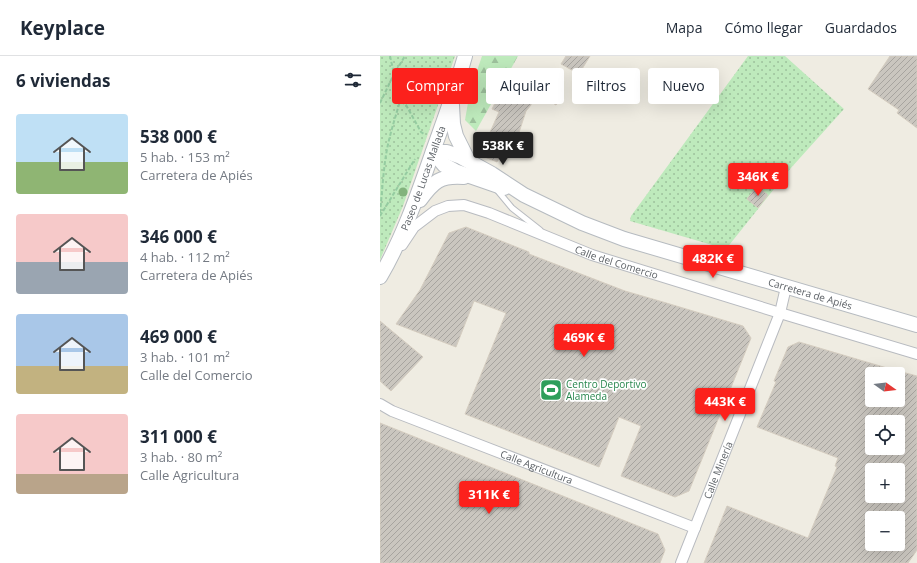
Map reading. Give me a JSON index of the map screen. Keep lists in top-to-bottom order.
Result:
{
  "streets": {
    "street": [
      "Paseo de Lucas Mallada",
      "Calle del Comercio",
      "Carretera de Apiés",
      "Calle Agricultura",
      "Calle Minería"
    ]
  },
  "crossings": [
    ["Paseo de Lucas Mallada", "Calle del Comercio"],
    ["Calle del Comercio", "Calle Minería"],
    ["Carretera de Apiés", "Calle Minería"],
    ["Calle Agricultura", "Calle Minería"]
  ],
  "places": {
    "sports": ["Centro Deportivo Alameda"]
  },
  "north": "right",
  "page": {
    "header": "Keyplace",
    "nav": ["Mapa", "Cómo llegar", "Guardados"],
    "heading": "6 viviendas",
    "chip": [
      "Comprar",
      "Alquilar",
      "Filtros",
      "Nuevo"
    ],
    "list": [
      {
        "name": "538 000 €",
        "note": "5 hab. · 153 m² · Carretera de Apiés"
      },
      {
        "name": "346 000 €",
        "note": "4 hab. · 112 m² · Carretera de Apiés"
      },
      {
        "name": "469 000 €",
        "note": "3 hab. · 101 m² · Calle del Comercio"
      },
      {
        "name": "311 000 €",
        "note": "3 hab. · 80 m² · Calle Agricultura"
      }
    ],
    "price": [
      "538K €",
      "346K €",
      "482K €",
      "469K €",
      "443K €",
      "311K €"
    ],
    "map_buttons": ["+", "−"]
  }
}
